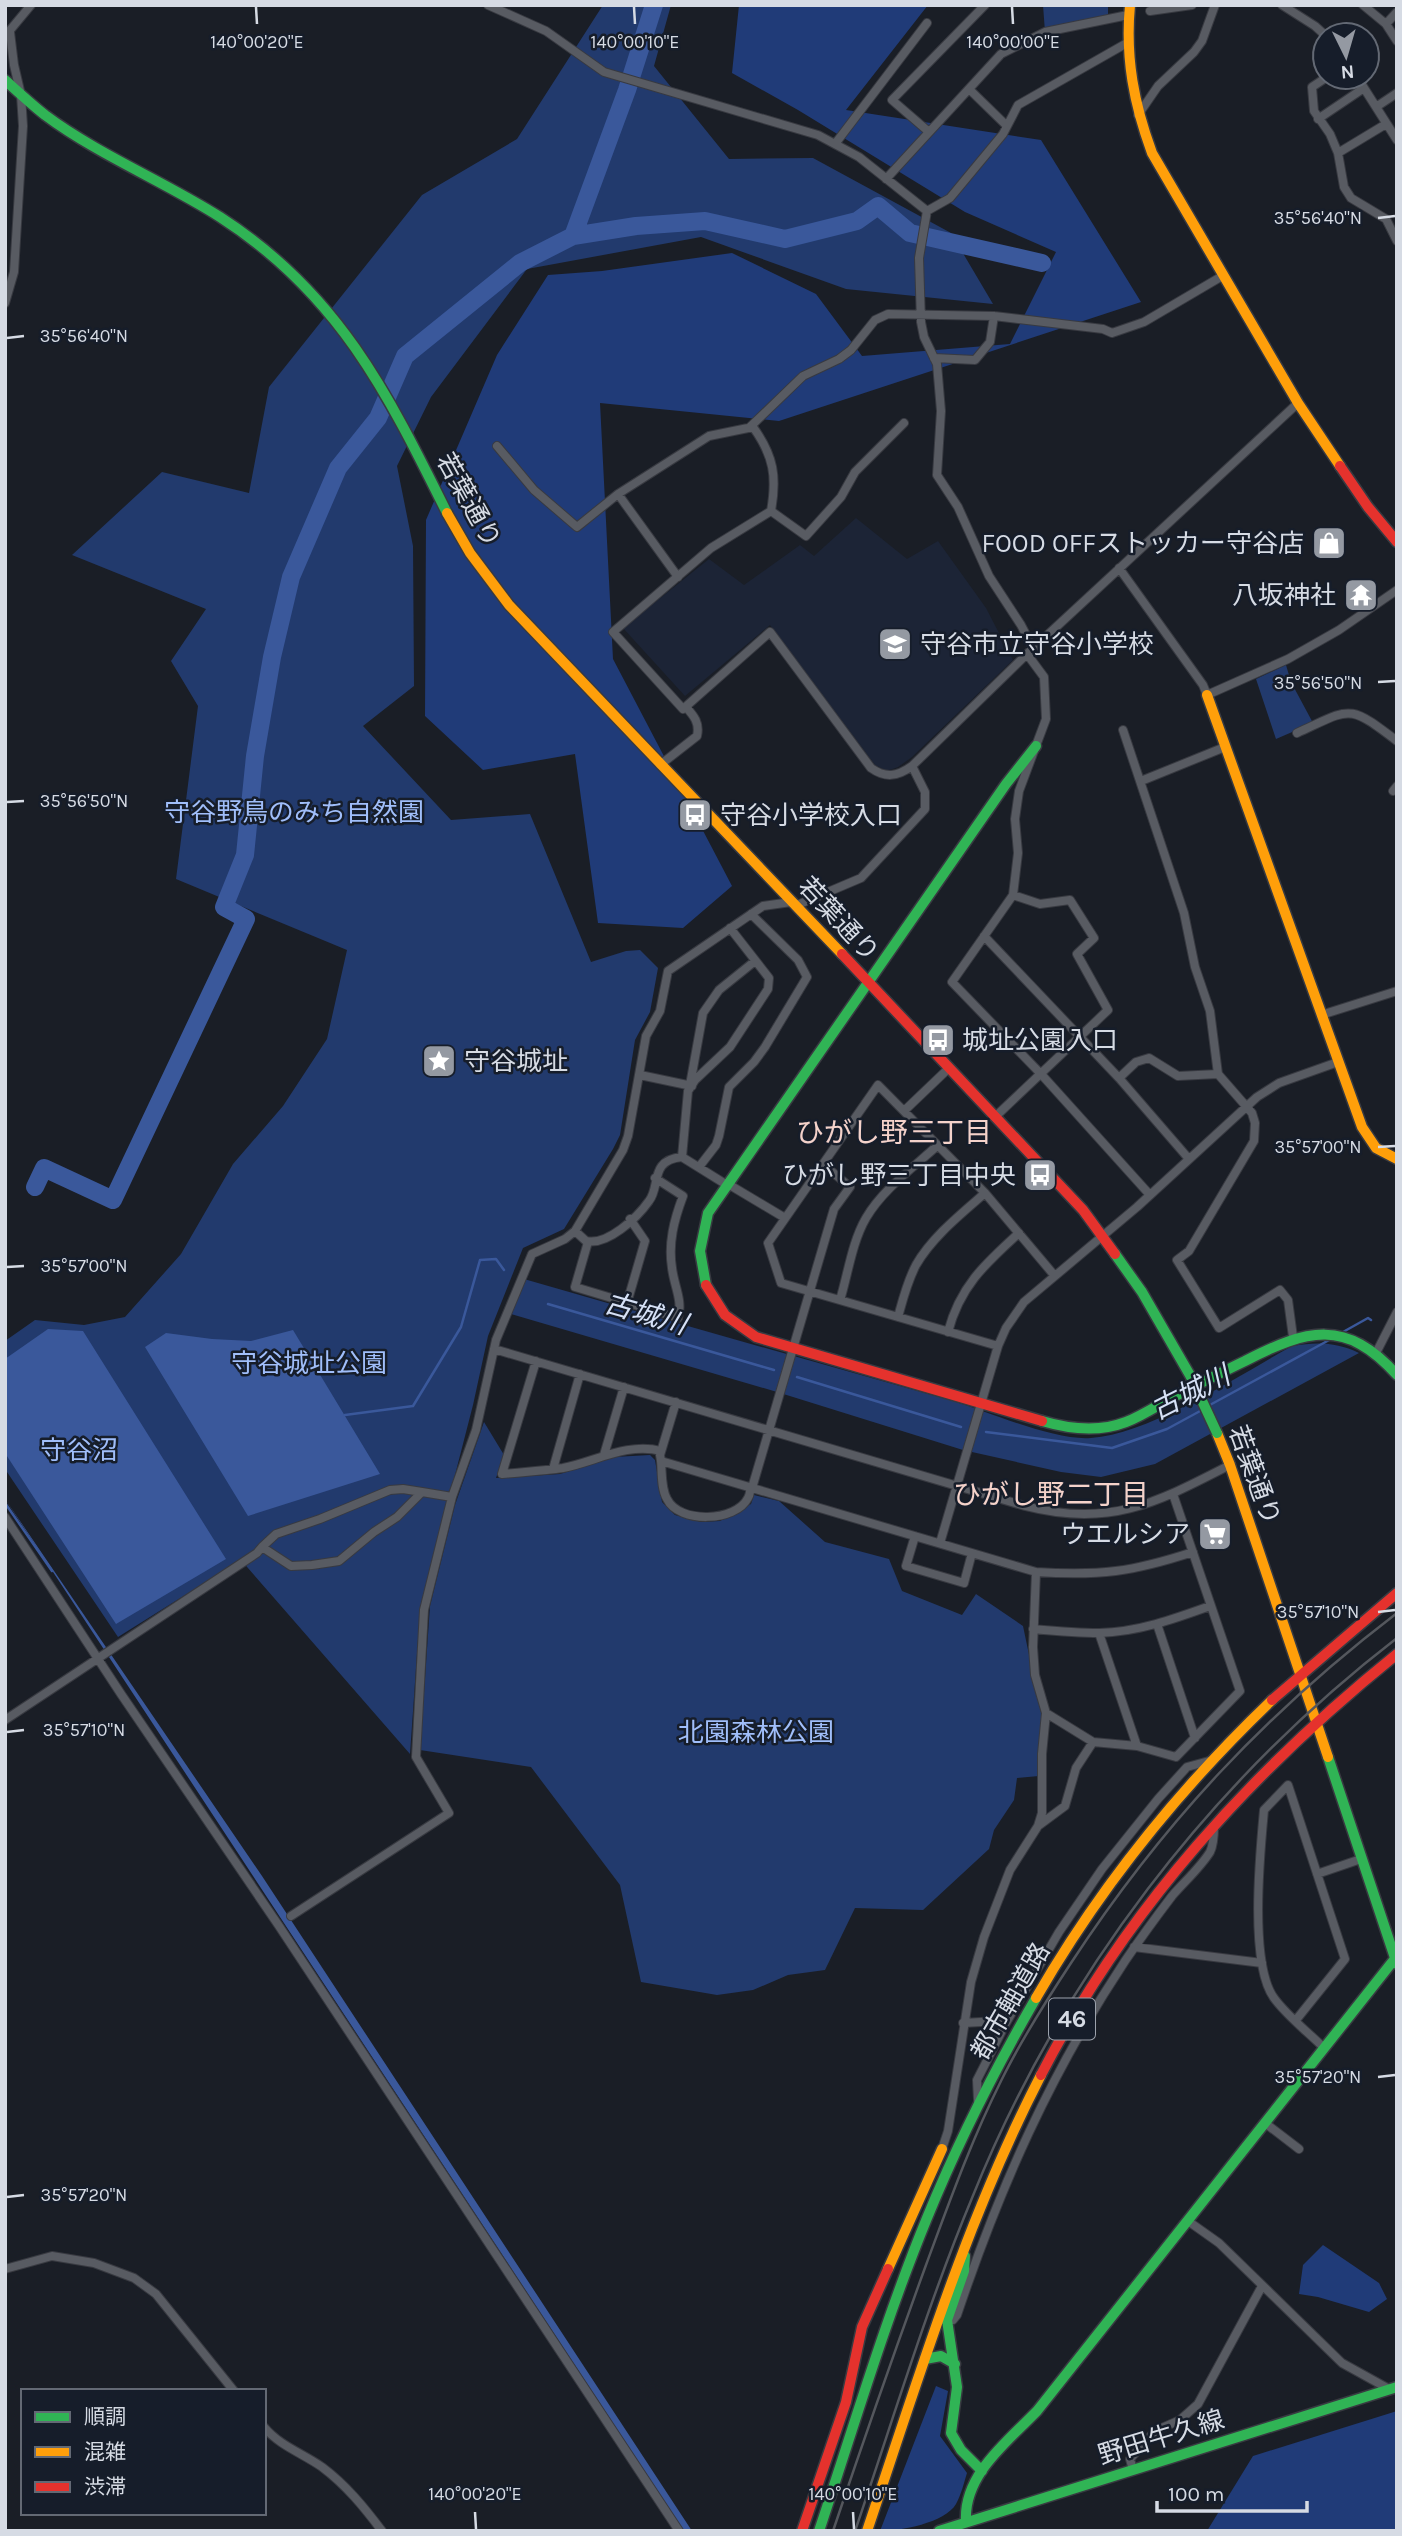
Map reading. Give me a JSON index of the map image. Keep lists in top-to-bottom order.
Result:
{
  "streets": {
    "street": [
      "若葉通り",
      "都市軸道路",
      "46",
      "野田牛久線"
    ]
  },
  "crossings": [
    ["若葉通り", "都市軸道路"],
    ["若葉通り", "46"]
  ],
  "districts": ["ひがし野三丁目", "ひがし野二丁目"],
  "water": ["古城川"],
  "parks": [
    "守谷野鳥のみち自然園",
    "守谷城址公園",
    "守谷沼",
    "北園森林公園"
  ],
  "places": {
    "shop": ["FOOD OFFストッカー守谷店"],
    "temple": ["八坂神社"],
    "school or university": ["守谷市立守谷小学校"],
    "bus stop": ["守谷小学校入口", "城址公園入口", "ひがし野三丁目中央"],
    "place": ["守谷城址"],
    "supermarket": ["ウエルシア"]
  },
  "legend": ["順調", "混雑", "渋滞"],
  "scale_bar": "100 m",
  "north": "bottom",
  "coordinates": [
    "140°00'20\"E",
    "140°00'10\"E",
    "140°00'00\"E",
    "35°56'40\"N",
    "35°56'50\"N",
    "35°57'00\"N",
    "35°57'10\"N",
    "35°57'20\"N"
  ]
}
